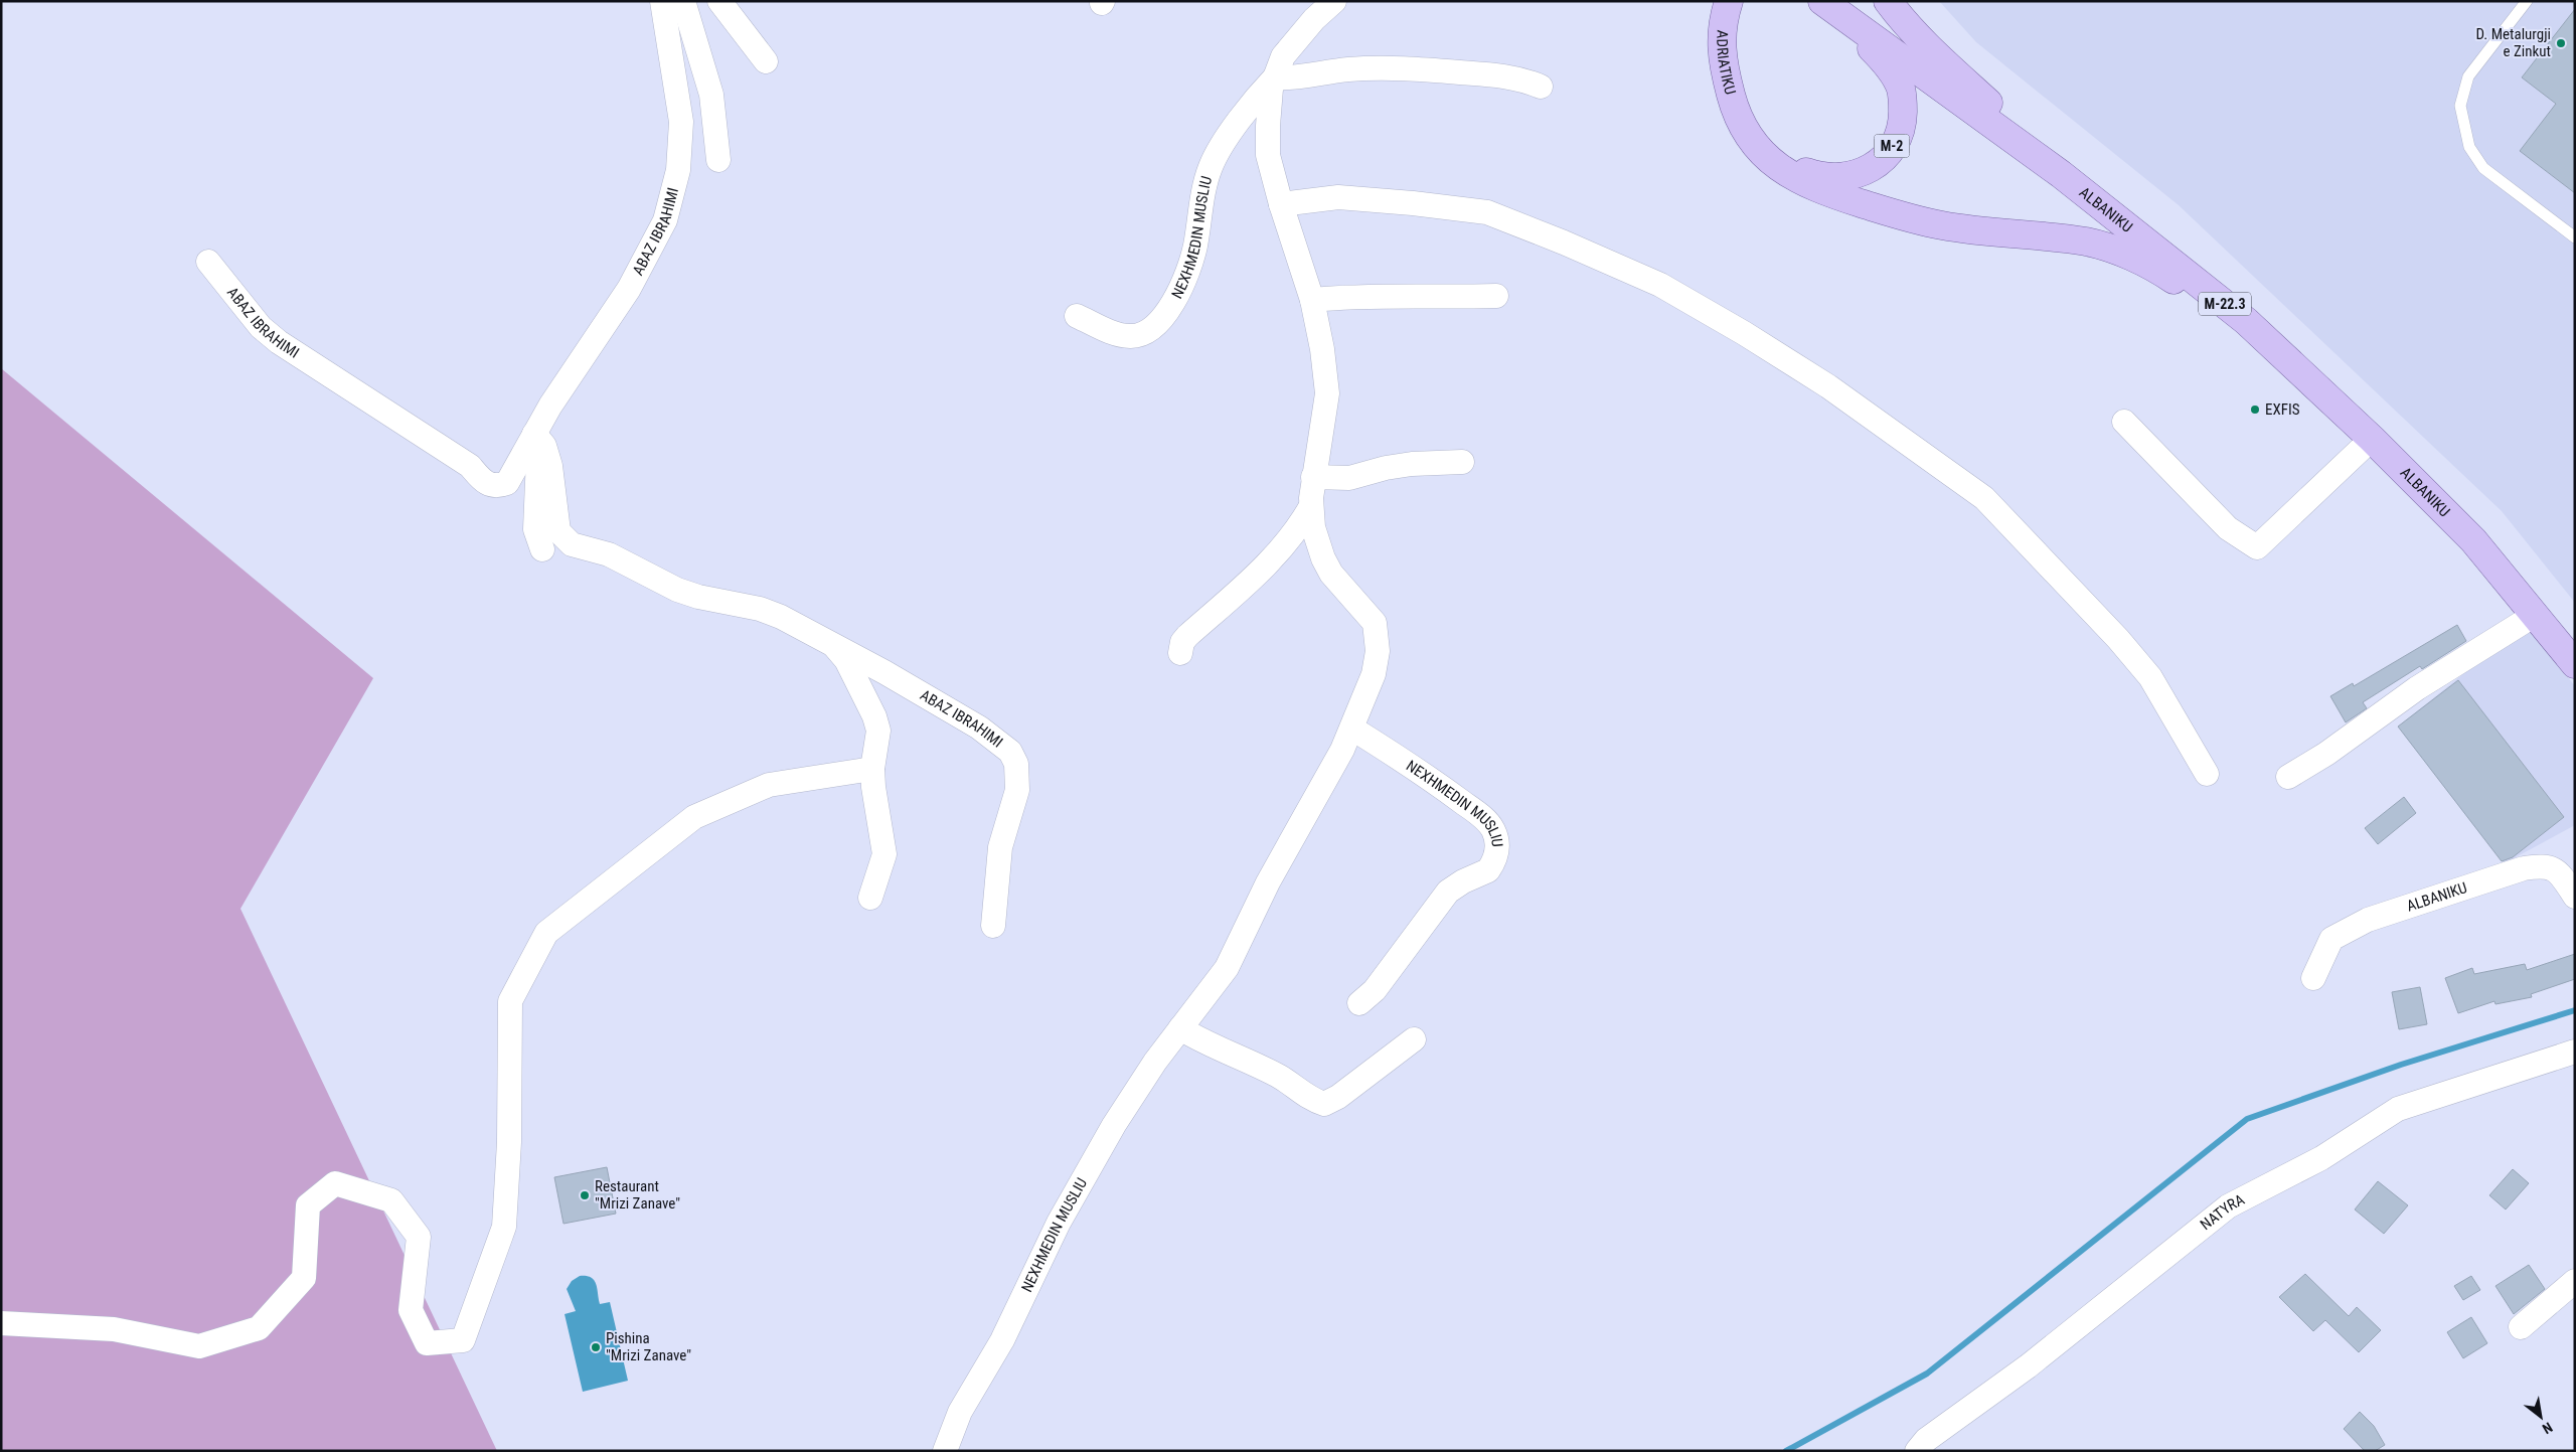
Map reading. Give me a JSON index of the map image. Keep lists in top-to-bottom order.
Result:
{
  "streets": {
    "main road": [
      "ADRIATIKU",
      "M-2",
      "ALBANIKU",
      "M-22.3"
    ],
    "street": ["ABAZ IBRAHIMI", "NEXHMEDIN MUSLIU", "NATYRA"]
  },
  "crossings": [
    ["ADRIATIKU", "M-2"],
    ["ADRIATIKU", "ALBANIKU"],
    ["M-2", "ALBANIKU"]
  ],
  "places": [
    "D. Metalurgji e Zinkut",
    "EXFIS",
    "Restaurant \"Mrizi Zanave\"",
    "Pishina \"Mrizi Zanave\""
  ],
  "north": "bottom right"
}
